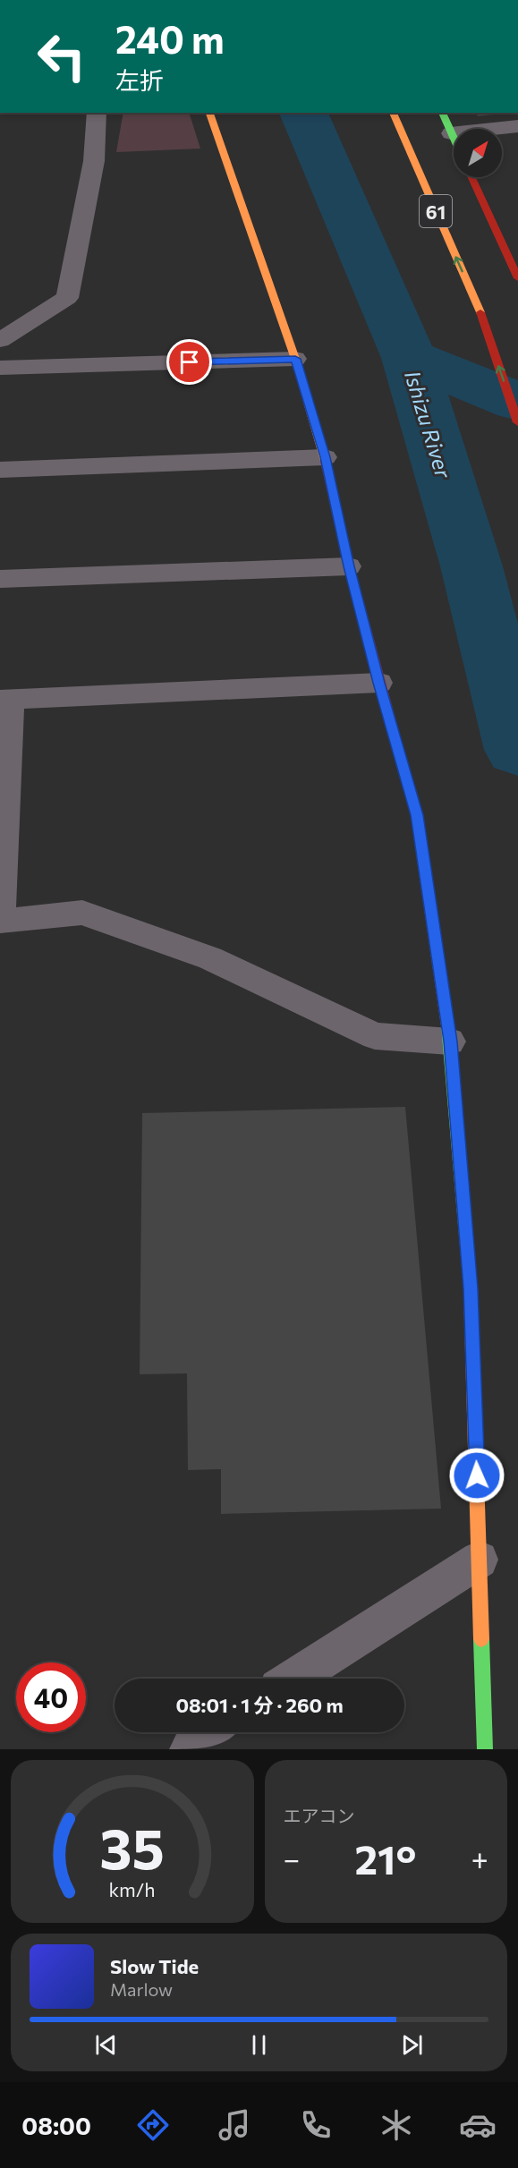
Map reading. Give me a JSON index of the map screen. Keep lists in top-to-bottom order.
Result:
{
  "streets": {
    "street": ["61"]
  },
  "water": ["Ishizu River"],
  "north": "top right",
  "page": {
    "turn": ["240 m", "左折"],
    "limit": "40",
    "trip": "08:01 · 1 分 · 260 m",
    "tile": "エアコン",
    "heat": ["−", "21°", "+"],
    "song": ["Slow Tide", "Marlow"],
    "tabs": "08:00",
    "gauge": ["35", "km/h"]
  }
}
